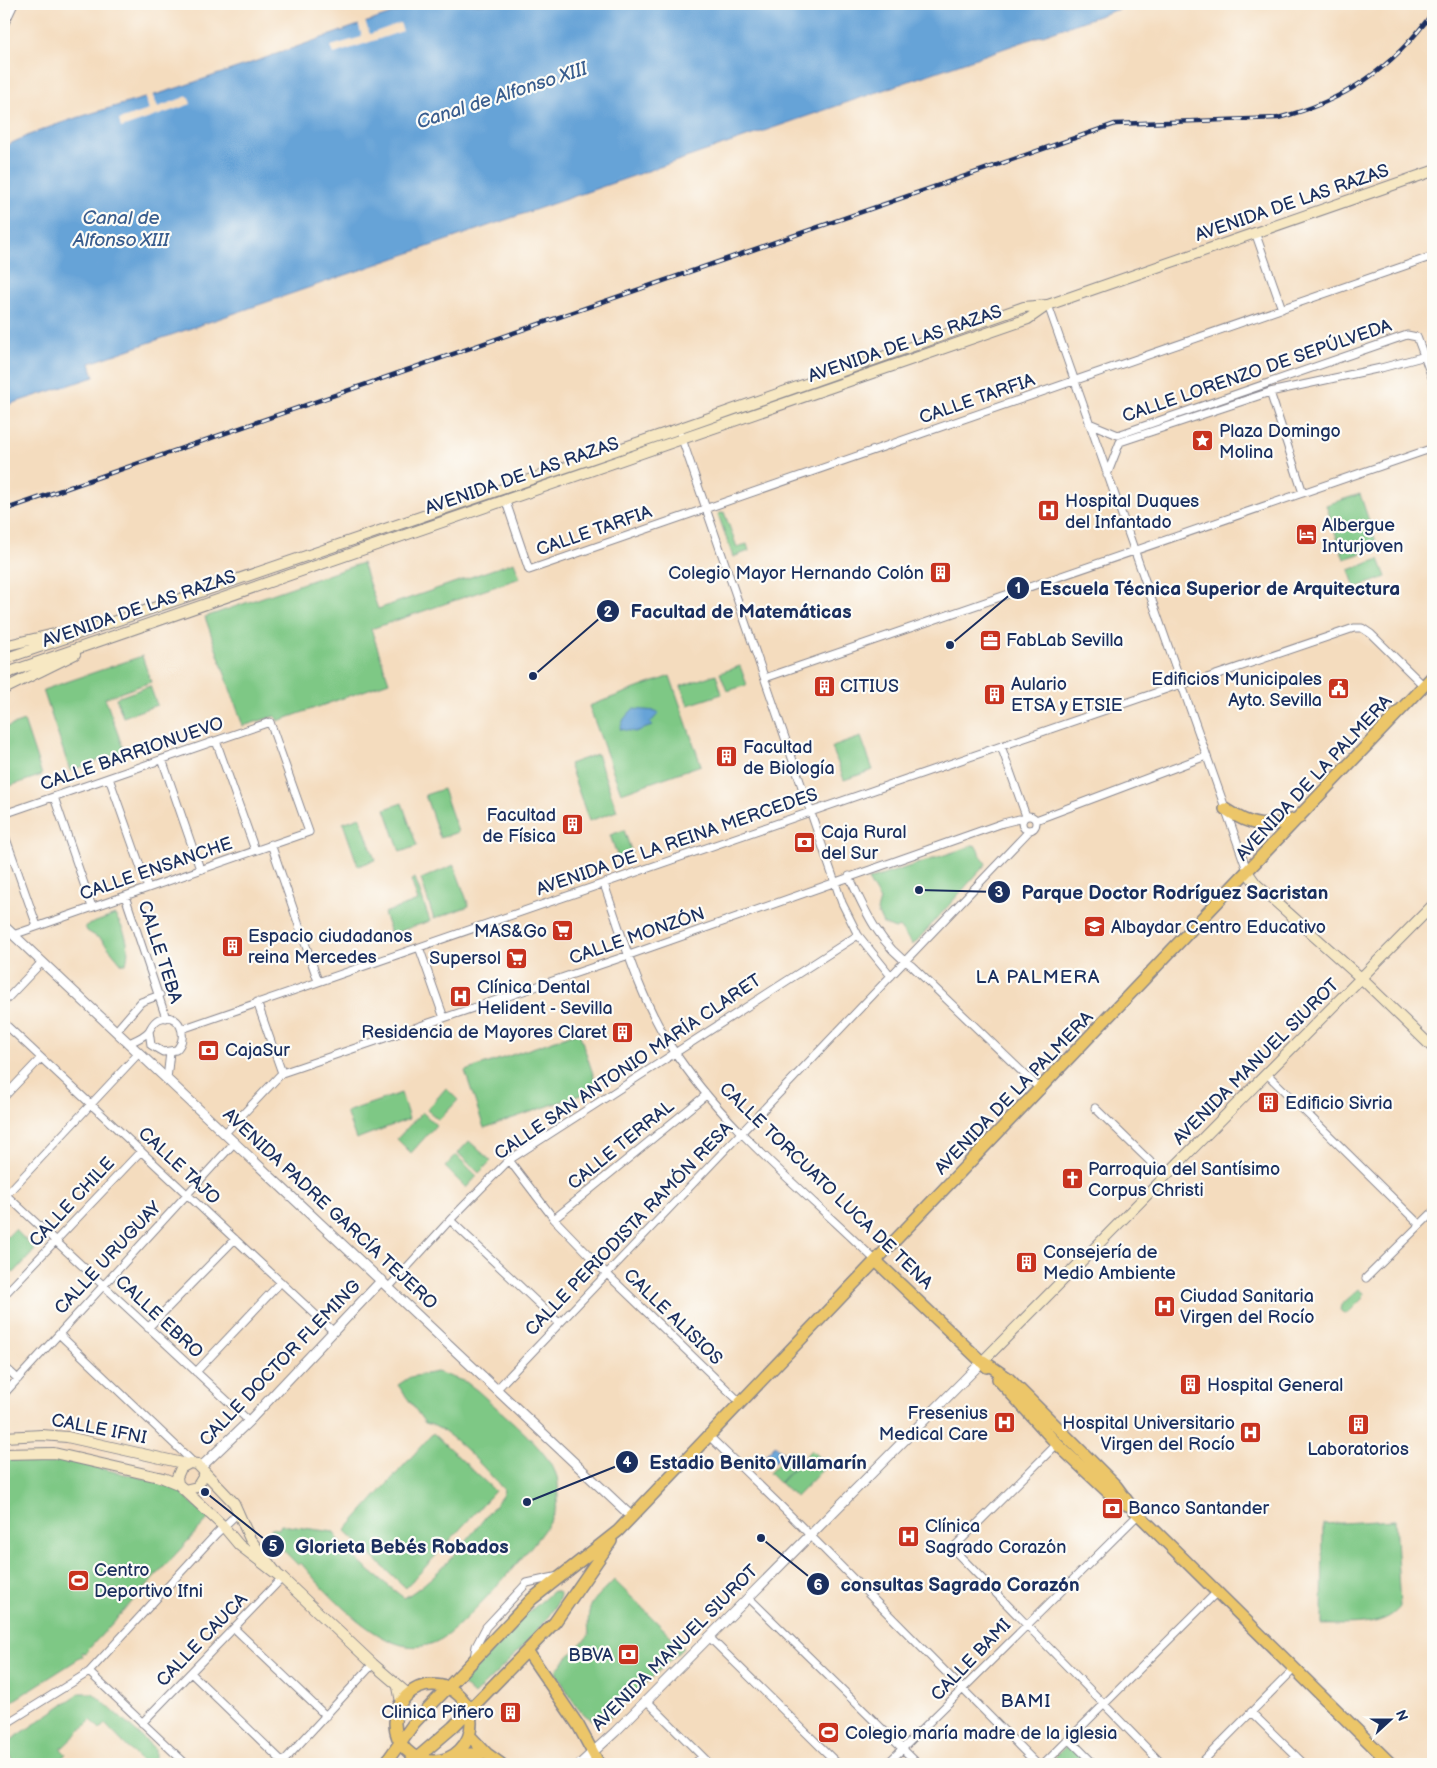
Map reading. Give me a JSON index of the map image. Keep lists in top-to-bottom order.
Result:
{
  "streets": {
    "main road": [
      "AVENIDA DE LAS RAZAS",
      "AVENIDA DE LA PALMERA",
      "AVENIDA MANUEL SIUROT",
      "CALLE TORCUATO LUCA DE TENA",
      "CALLE IFNI"
    ],
    "street": [
      "CALLE LORENZO DE SEPÚLVEDA",
      "CALLE TARFIA",
      "CALLE BARRIONUEVO",
      "AVENIDA DE LA REINA MERCEDES",
      "CALLE ENSANCHE",
      "CALLE MONZÓN",
      "CALLE TEBA",
      "CALLE SAN ANTONIO MARÍA CLARET",
      "CALLE TERRAL",
      "CALLE TAJO",
      "CALLE CHILE",
      "AVENIDA PADRE GARCÍA TEJERO",
      "CALLE PERIODISTA RAMÓN RESA",
      "CALLE URUGUAY",
      "CALLE EBRO",
      "CALLE ALISIOS",
      "CALLE DOCTOR FLEMING",
      "CALLE CAUCA",
      "CALLE BAMI"
    ]
  },
  "crossings": [
    ["AVENIDA DE LAS RAZAS", "CALLE TARFIA"],
    ["CALLE BARRIONUEVO", "CALLE ENSANCHE"],
    ["AVENIDA DE LA PALMERA", "AVENIDA DE LA REINA MERCEDES"],
    ["AVENIDA DE LA PALMERA", "CALLE TORCUATO LUCA DE TENA"],
    ["AVENIDA DE LA PALMERA", "AVENIDA PADRE GARCÍA TEJERO"],
    ["AVENIDA DE LA PALMERA", "CALLE ALISIOS"],
    ["AVENIDA DE LA REINA MERCEDES", "CALLE TEBA"],
    ["AVENIDA DE LA REINA MERCEDES", "CALLE TORCUATO LUCA DE TENA"],
    ["CALLE ENSANCHE", "CALLE TEBA"],
    ["CALLE ENSANCHE", "AVENIDA PADRE GARCÍA TEJERO"],
    ["CALLE MONZÓN", "CALLE TORCUATO LUCA DE TENA"],
    ["CALLE MONZÓN", "AVENIDA PADRE GARCÍA TEJERO"],
    ["CALLE MONZÓN", "CALLE PERIODISTA RAMÓN RESA"],
    ["AVENIDA MANUEL SIUROT", "CALLE TORCUATO LUCA DE TENA"],
    ["CALLE SAN ANTONIO MARÍA CLARET", "CALLE TORCUATO LUCA DE TENA"],
    ["CALLE SAN ANTONIO MARÍA CLARET", "AVENIDA PADRE GARCÍA TEJERO"],
    ["CALLE SAN ANTONIO MARÍA CLARET", "CALLE ALISIOS"],
    ["CALLE SAN ANTONIO MARÍA CLARET", "CALLE DOCTOR FLEMING"],
    ["CALLE TERRAL", "CALLE TORCUATO LUCA DE TENA"],
    ["CALLE TERRAL", "CALLE ALISIOS"],
    ["CALLE TAJO", "CALLE CHILE"],
    ["CALLE TAJO", "CALLE URUGUAY"],
    ["CALLE TAJO", "CALLE DOCTOR FLEMING"],
    ["CALLE TORCUATO LUCA DE TENA", "CALLE PERIODISTA RAMÓN RESA"],
    ["CALLE TORCUATO LUCA DE TENA", "CALLE BAMI"],
    ["CALLE CHILE", "CALLE EBRO"],
    ["AVENIDA PADRE GARCÍA TEJERO", "CALLE PERIODISTA RAMÓN RESA"],
    ["AVENIDA PADRE GARCÍA TEJERO", "CALLE URUGUAY"],
    ["AVENIDA PADRE GARCÍA TEJERO", "CALLE DOCTOR FLEMING"],
    ["CALLE PERIODISTA RAMÓN RESA", "CALLE ALISIOS"],
    ["CALLE URUGUAY", "CALLE EBRO"],
    ["CALLE EBRO", "CALLE DOCTOR FLEMING"],
    ["CALLE DOCTOR FLEMING", "CALLE IFNI"]
  ],
  "districts": ["LA PALMERA", "BAMI"],
  "water": ["Canal de Alfonso XIII"],
  "places": {
    "place": ["Plaza Domingo Molina"],
    "hospital": [
      "Hospital Duques del Infantado",
      "Clínica Dental Helident - Sevilla",
      "Ciudad Sanitaria Virgen del Rocío",
      "Fresenius Medical Care",
      "Hospital Universitario Virgen del Rocío",
      "Clínica Sagrado Corazón"
    ],
    "hotel": ["Albergue Inturjoven"],
    "building": [
      "Colegio Mayor Hernando Colón",
      "CITIUS",
      "Aulario ETSA y ETSIE",
      "Facultad de Biología",
      "Facultad de Física",
      "Espacio ciudadanos reina Mercedes",
      "Residencia de Mayores Claret",
      "Edificio Sivria",
      "Consejería de Medio Ambiente",
      "Hospital General",
      "Laboratorios",
      "Clinica Piñero"
    ],
    "office": ["FabLab Sevilla"],
    "other": [
      "Escuela Técnica Superior de Arquitectura",
      "Facultad de Matemáticas",
      "Parque Doctor Rodríguez Sacristan",
      "Glorieta Bebés Robados",
      "Estadio Benito Villamarín",
      "consultas Sagrado Corazón"
    ],
    "public building": ["Edificios Municipales Ayto. Sevilla"],
    "bank": [
      "Caja Rural del Sur",
      "CajaSur",
      "Banco Santander",
      "BBVA"
    ],
    "school or university": ["Albaydar Centro Educativo"],
    "supermarket": ["MAS&Go", "Supersol"],
    "church": ["Parroquia del Santísimo Corpus Christi"],
    "sports": ["Centro Deportivo Ifni", "Colegio maría madre de la iglesia"]
  },
  "north": "right"
}
